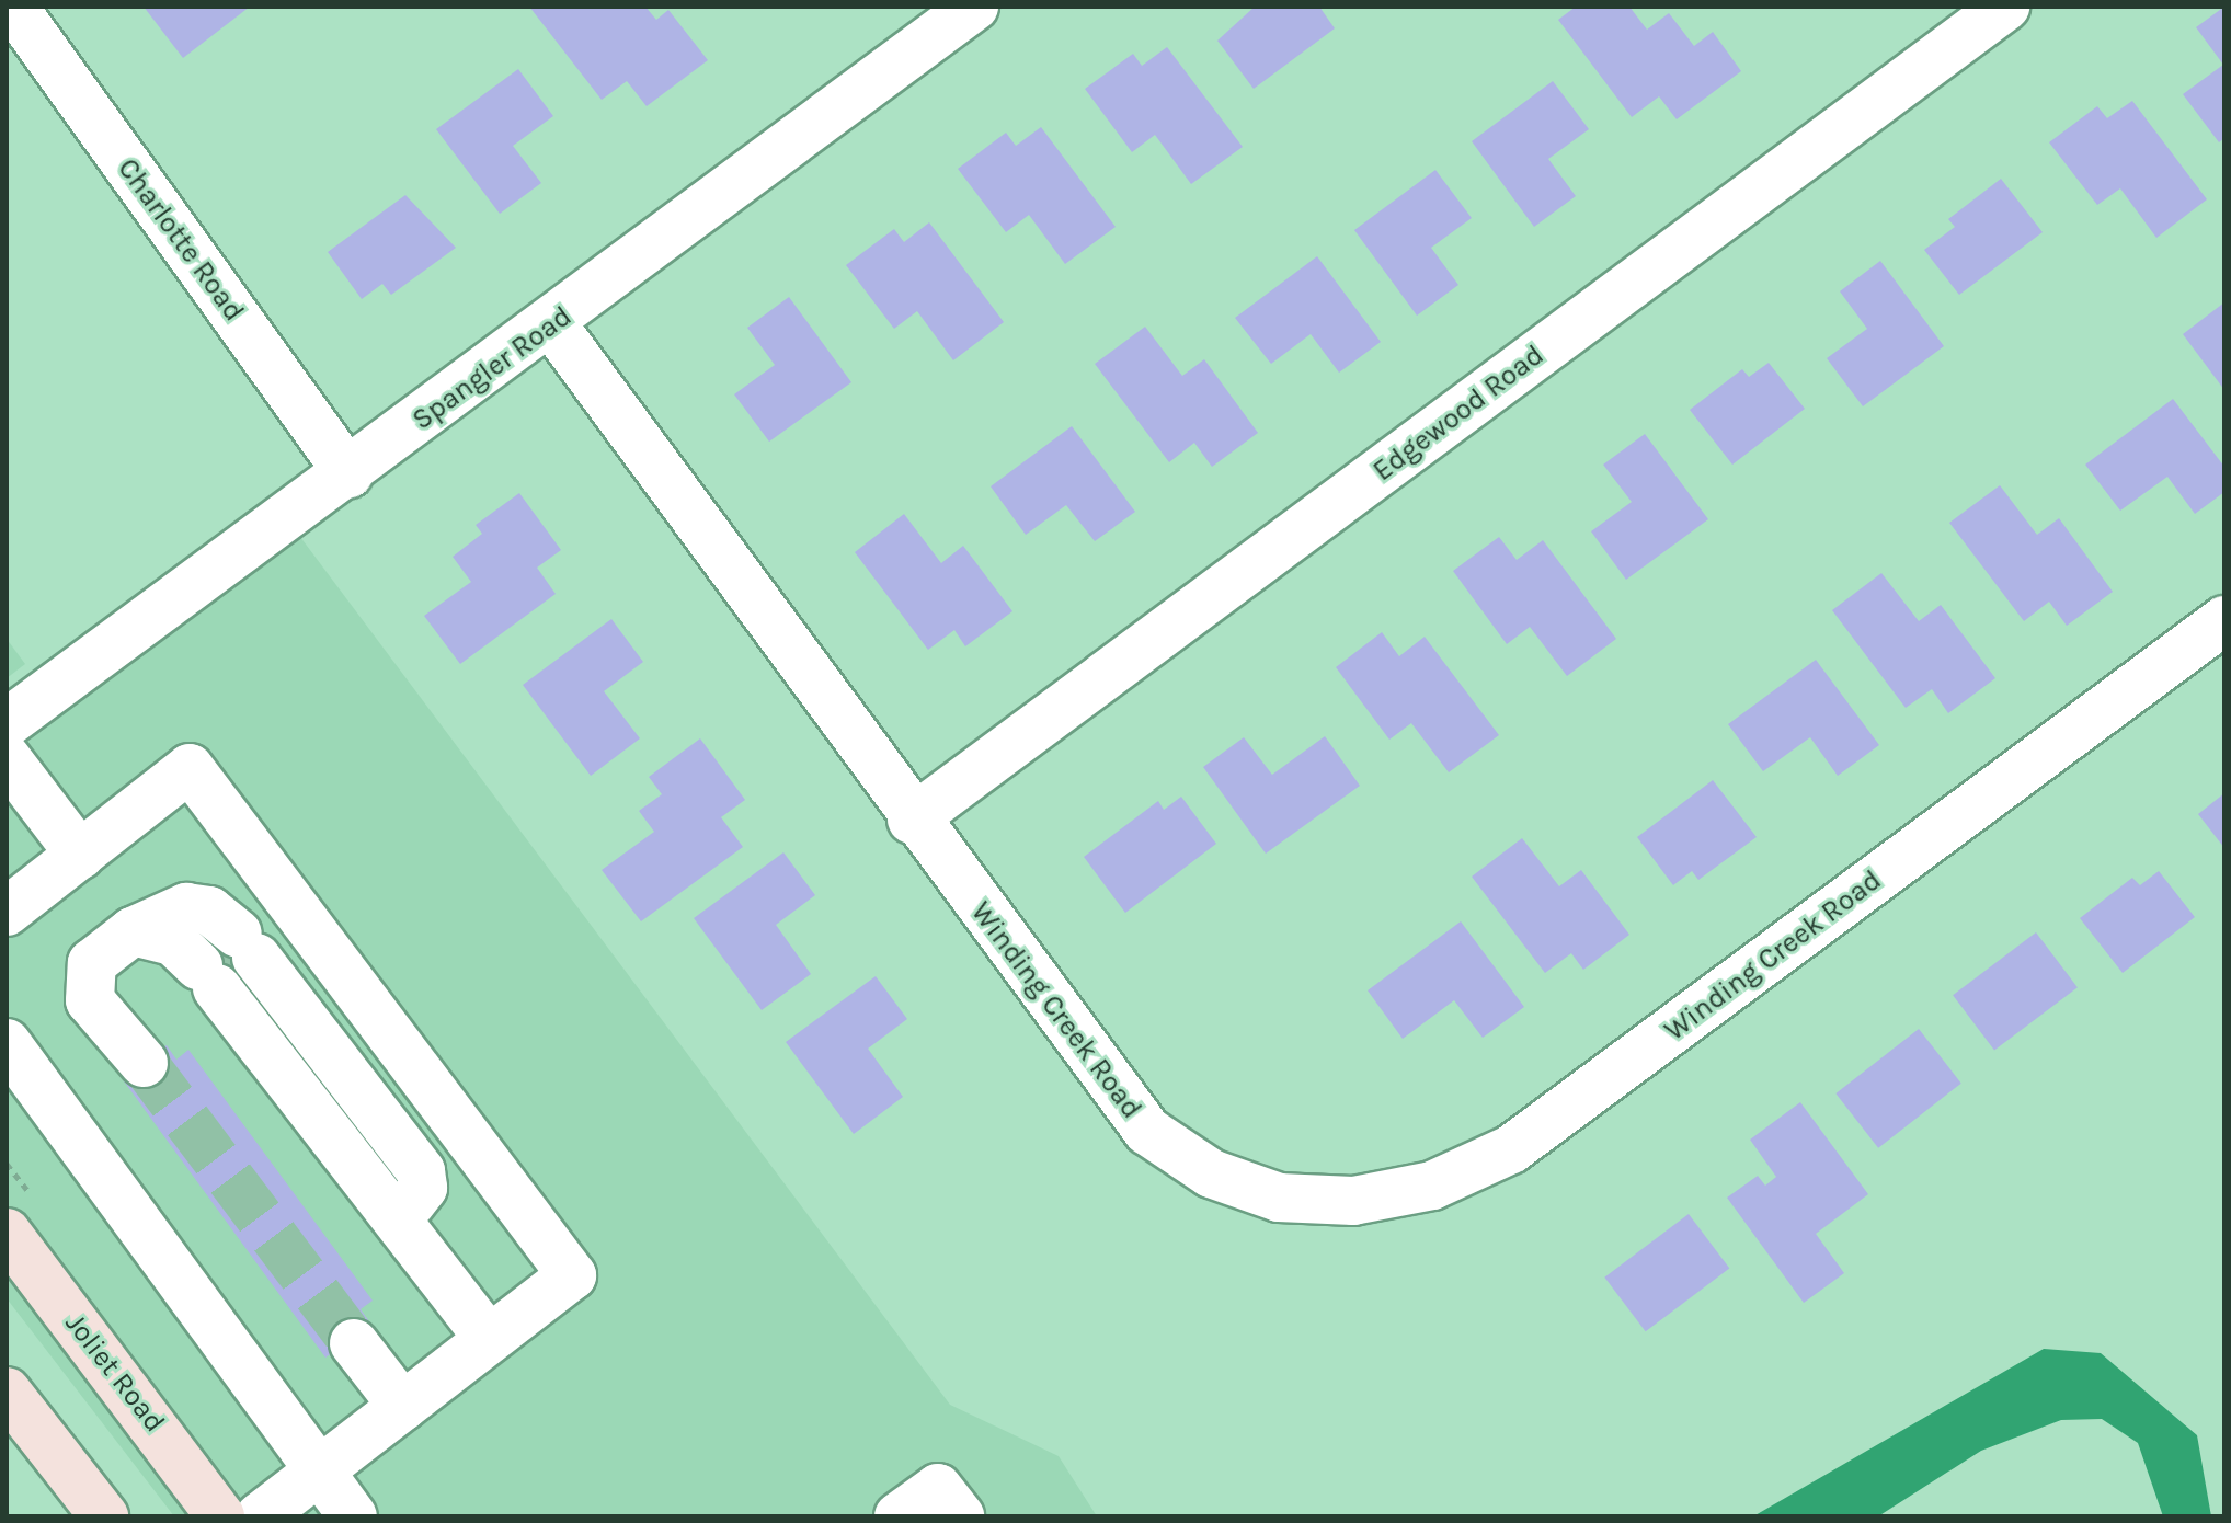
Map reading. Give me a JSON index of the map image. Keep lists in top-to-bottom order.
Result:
{
  "streets": {
    "main road": ["Joliet Road"],
    "street": [
      "Charlotte Road",
      "Spangler Road",
      "Edgewood Road",
      "Winding Creek Road"
    ]
  },
  "crossings": [
    ["Charlotte Road", "Spangler Road"],
    ["Spangler Road", "Winding Creek Road"],
    ["Edgewood Road", "Winding Creek Road"]
  ]
}
